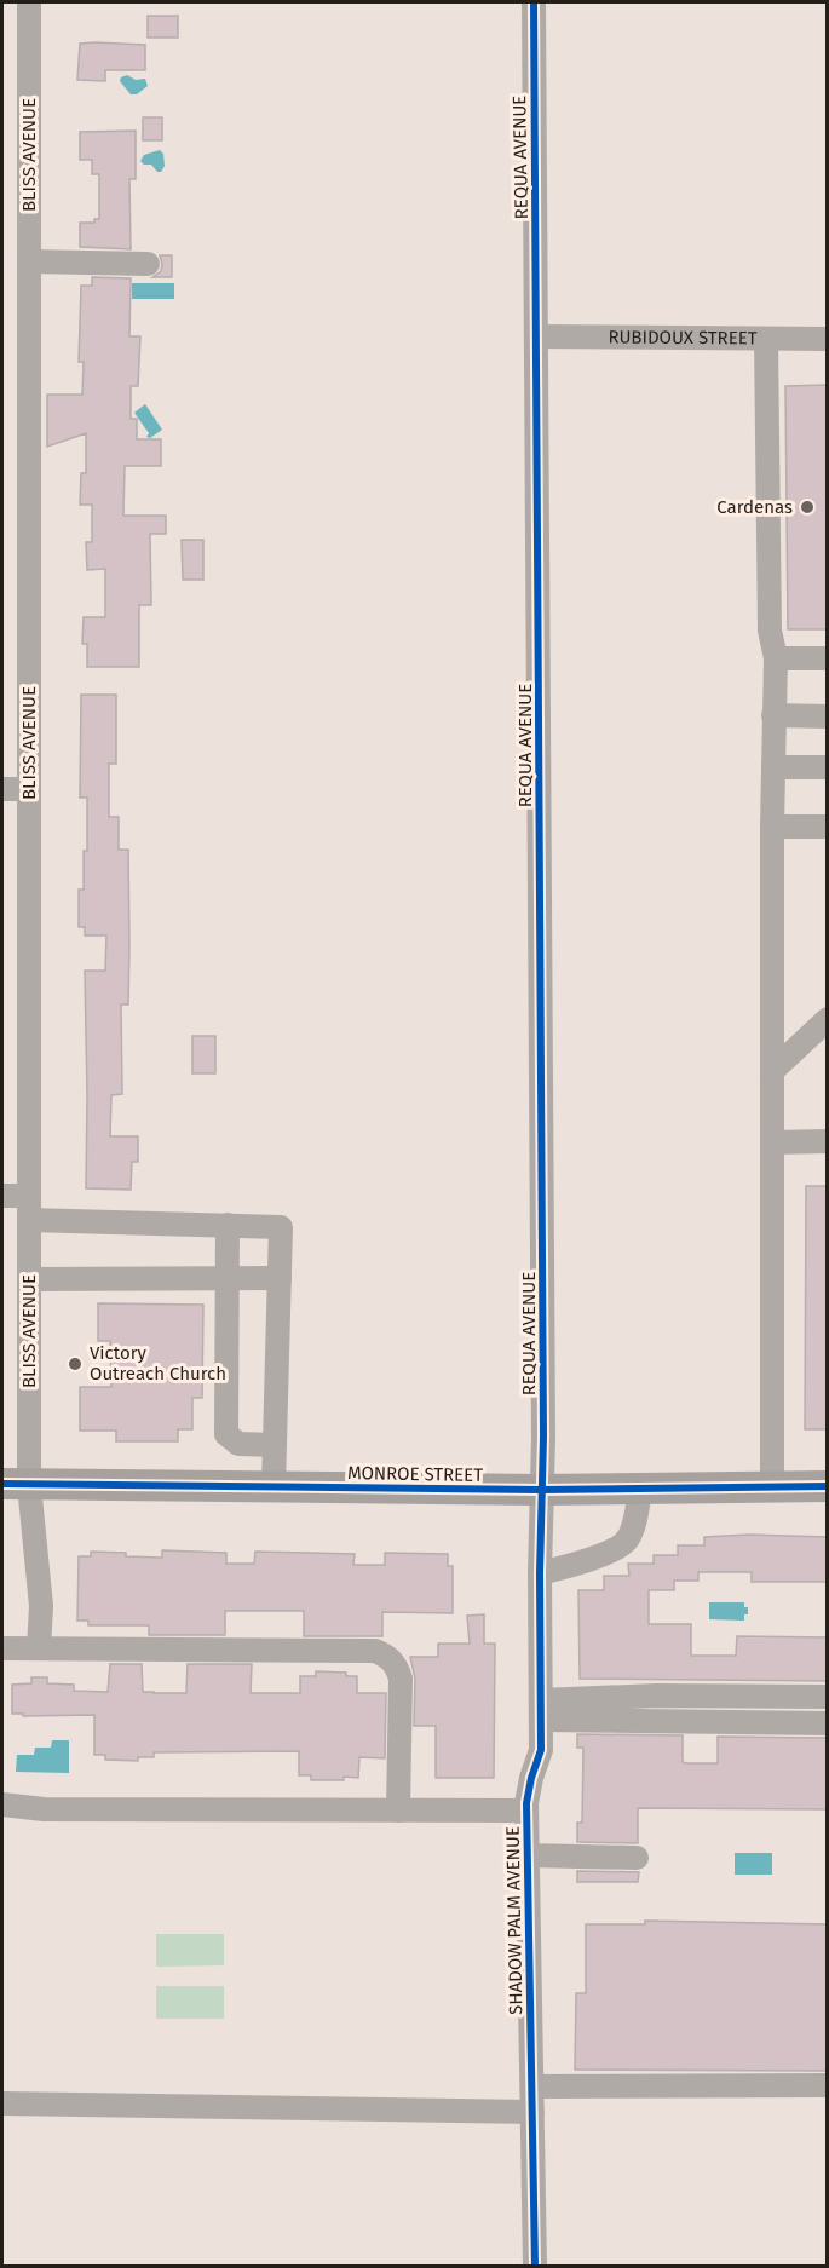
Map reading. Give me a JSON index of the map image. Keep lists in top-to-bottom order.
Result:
{
  "streets": {
    "main road": ["MONROE STREET"],
    "street": [
      "BLISS AVENUE",
      "REQUA AVENUE",
      "RUBIDOUX STREET",
      "SHADOW PALM AVENUE"
    ]
  },
  "crossings": [
    ["BLISS AVENUE", "MONROE STREET"],
    ["REQUA AVENUE", "RUBIDOUX STREET"],
    ["REQUA AVENUE", "MONROE STREET"],
    ["REQUA AVENUE", "SHADOW PALM AVENUE"],
    ["MONROE STREET", "SHADOW PALM AVENUE"]
  ],
  "places": ["Cardenas", "Victory Outreach Church"]
}
